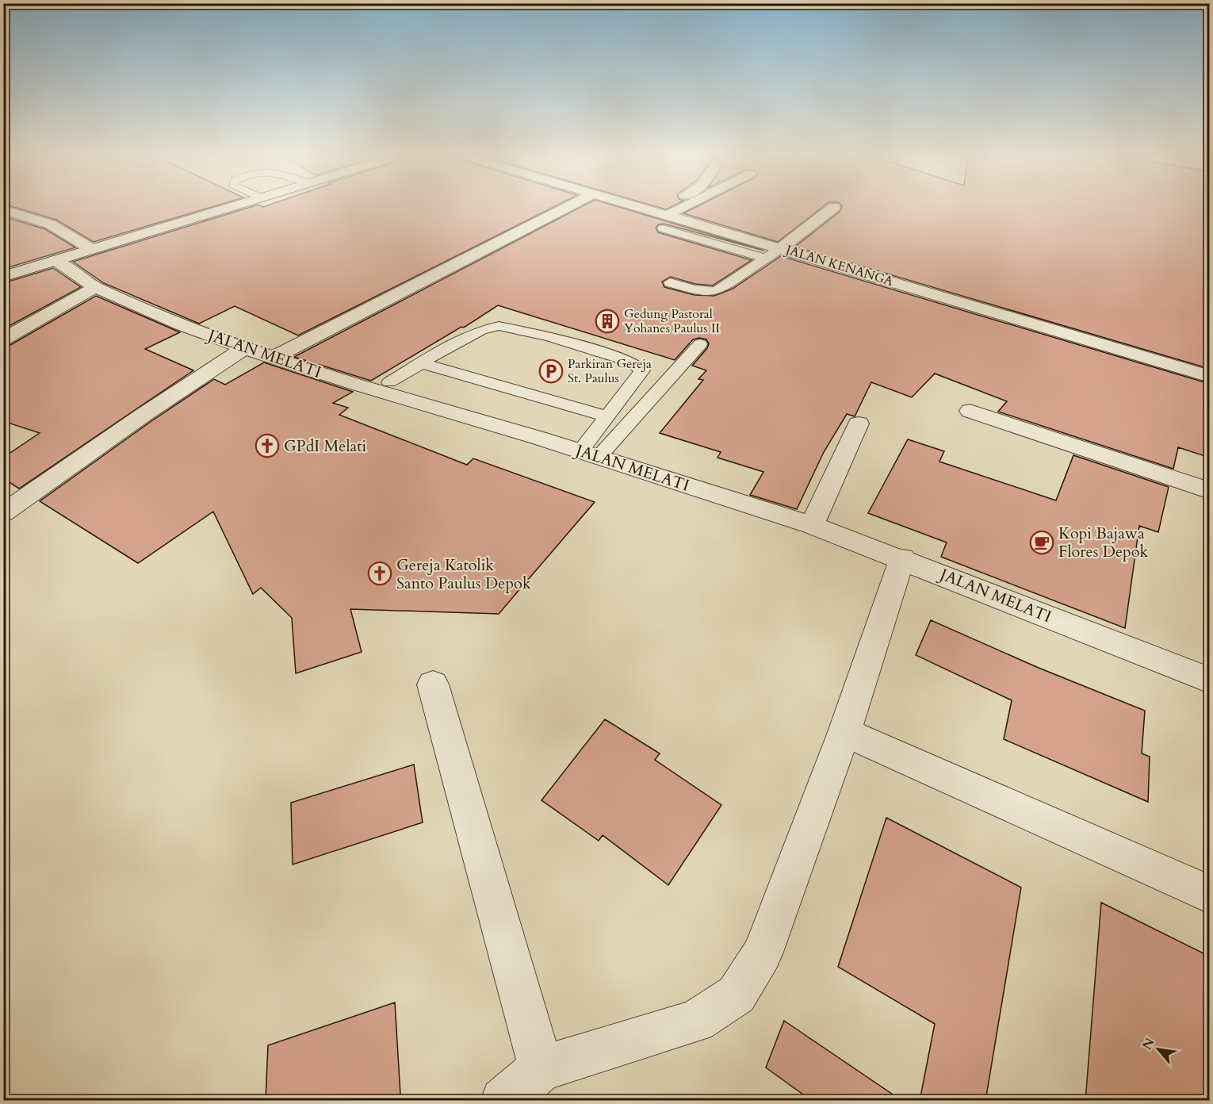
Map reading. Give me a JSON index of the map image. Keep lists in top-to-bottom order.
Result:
{
  "streets": {
    "street": ["JALAN KENANGA", "JALAN MELATI"]
  },
  "places": {
    "building": ["Gedung Pastoral Yohanes Paulus II"],
    "parking": ["Parkiran Gereja St. Paulus"],
    "church": ["GPdI Melati", "Gereja Katolik Santo Paulus Depok"],
    "cafe": ["Kopi Bajawa Flores Depok"]
  },
  "north": "top left"
}
